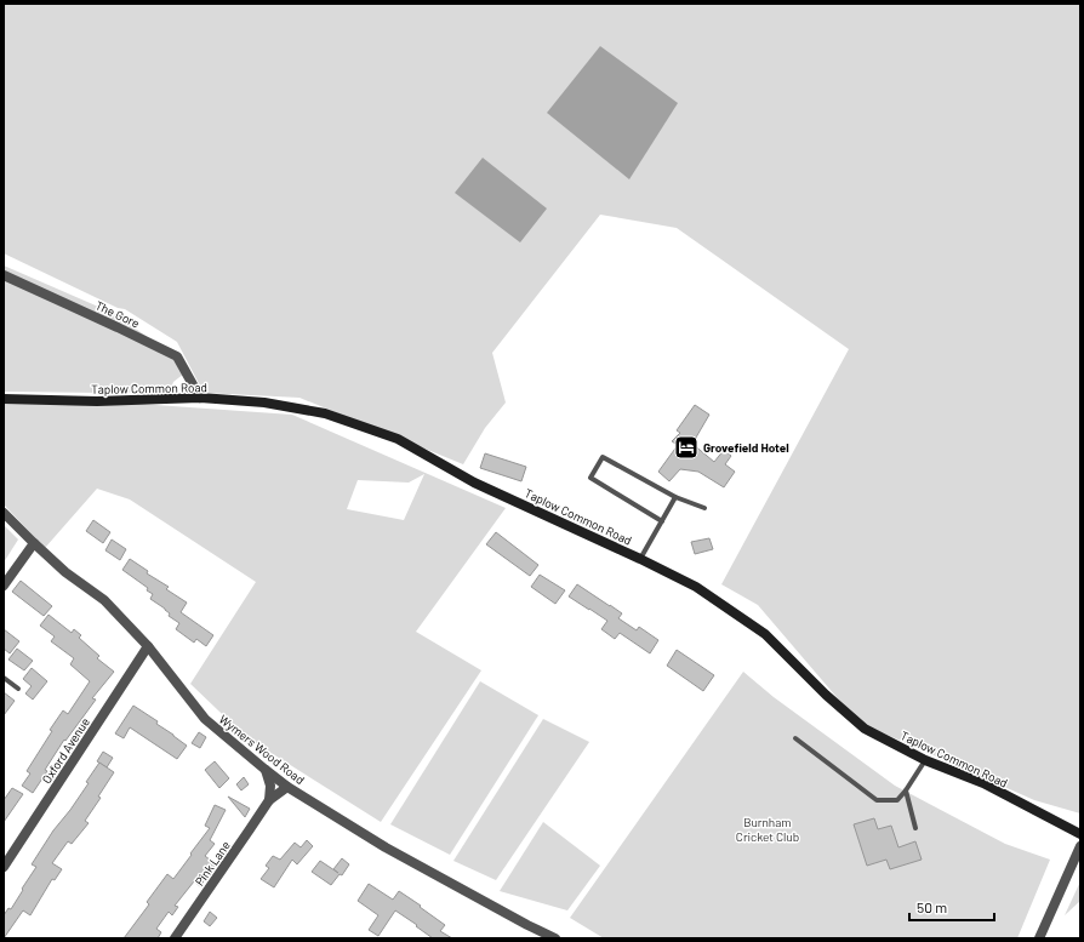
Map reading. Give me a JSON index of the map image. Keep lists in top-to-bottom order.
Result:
{
  "streets": {
    "street": [
      "The Gore",
      "Taplow Common Road",
      "Wymers Wood Road",
      "Oxford Avenue",
      "Pink Lane"
    ]
  },
  "crossings": [
    ["The Gore", "Taplow Common Road"],
    ["Wymers Wood Road", "Oxford Avenue"],
    ["Wymers Wood Road", "Pink Lane"]
  ],
  "parks": ["Burnham Cricket Club"],
  "places": {
    "hotel": ["Grovefield Hotel"]
  },
  "scale_bar": "50 m"
}
